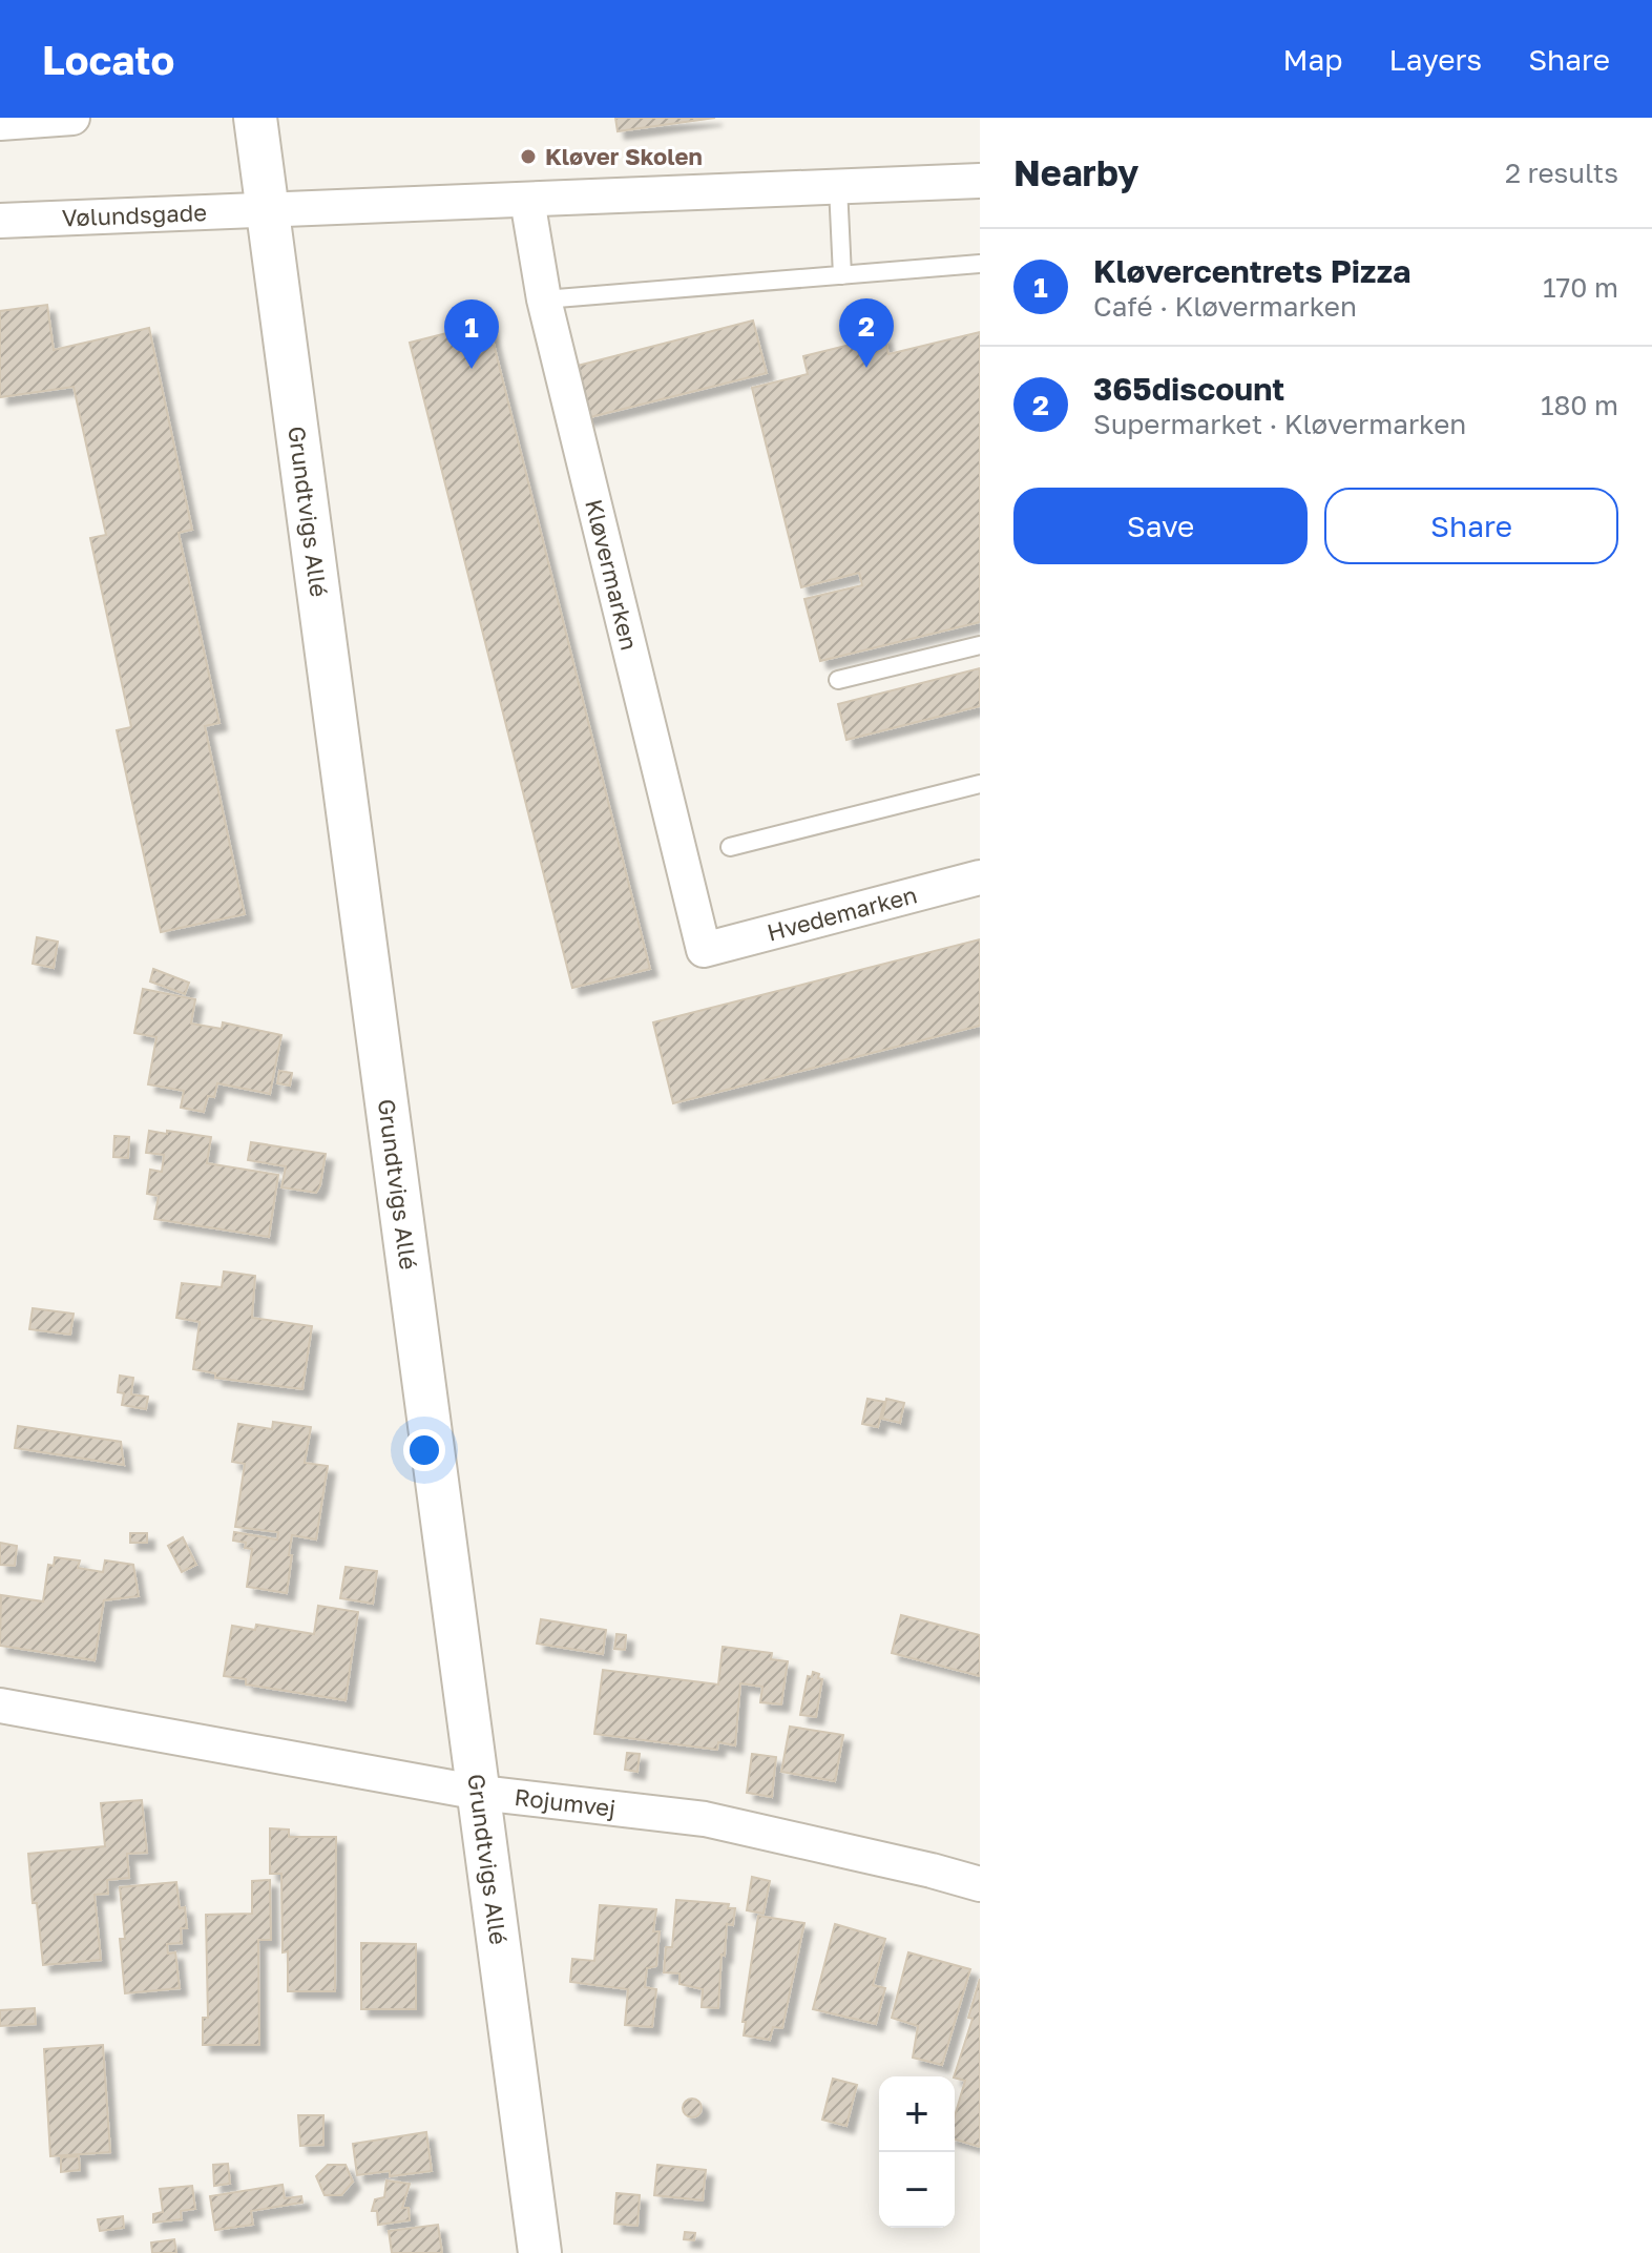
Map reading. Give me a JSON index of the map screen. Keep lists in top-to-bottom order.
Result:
{
  "streets": {
    "street": [
      "Vølundsgade",
      "Grundtvigs Allé",
      "Kløvermarken",
      "Hvedemarken",
      "Rojumvej"
    ]
  },
  "crossings": [
    ["Vølundsgade", "Grundtvigs Allé"],
    ["Grundtvigs Allé", "Rojumvej"],
    ["Kløvermarken", "Hvedemarken"]
  ],
  "places": ["Kløver Skolen"],
  "page": {
    "header": "Locato",
    "nav": ["Map", "Layers", "Share"],
    "heading": ["Nearby", "2 results"],
    "list": [
      {
        "mark": "1",
        "name": "Kløvercentrets Pizza",
        "note": "Café · Kløvermarken",
        "value": "170 m"
      },
      {
        "mark": "2",
        "name": "365discount",
        "note": "Supermarket · Kløvermarken",
        "value": "180 m"
      }
    ],
    "pins": ["2", "1"],
    "buttons": ["Save", "Share"],
    "map_buttons": ["+", "−"]
  }
}
